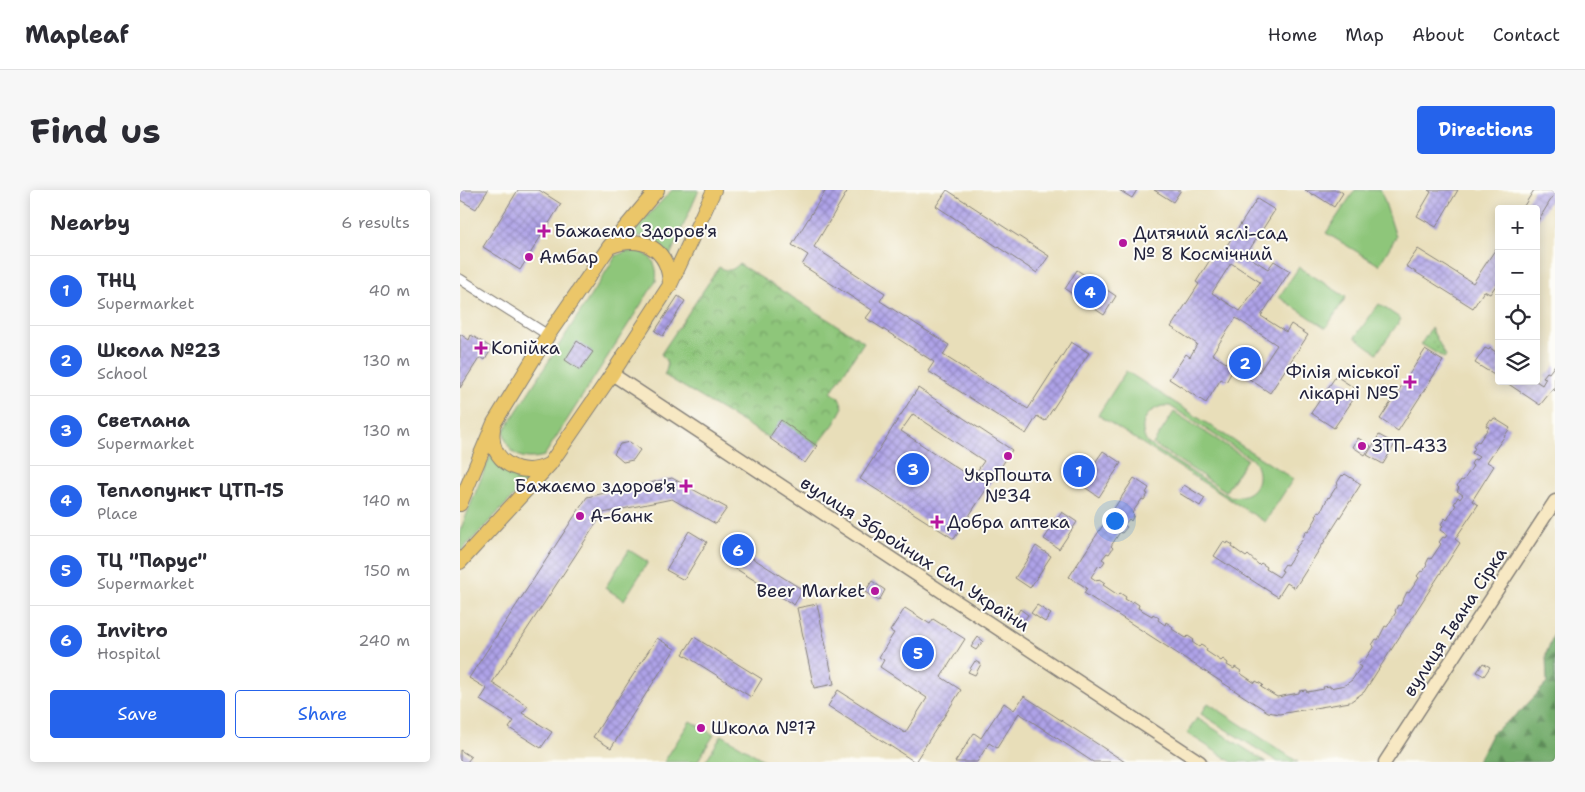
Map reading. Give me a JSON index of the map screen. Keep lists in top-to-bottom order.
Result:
{
  "streets": {
    "street": ["вулиця Збройних Сил України", "вулиця Івана Сірка"]
  },
  "places": {
    "health": [
      "Бажаємо Здоров'я",
      "Копійка",
      "Філія міської лікарні №5",
      "Бажаємо здоров'я",
      "Добра аптека"
    ],
    "other": [
      "Дитячий яслі-сад № 8 Космічний",
      "Амбар",
      "ЗТП-433",
      "УкрПошта №34",
      "А-банк",
      "Beer Market",
      "Школа №17"
    ]
  },
  "page": {
    "header": "Mapleaf",
    "nav": [
      "Home",
      "Map",
      "About",
      "Contact"
    ],
    "buttons": [
      "Directions",
      ["Save", "Share"]
    ],
    "title": "Find us",
    "heading": ["Nearby", "6 results"],
    "map_buttons": ["+", "−"],
    "list": [
      {
        "mark": "1",
        "name": "ТНЦ",
        "note": "Supermarket",
        "value": "40 m"
      },
      {
        "mark": "2",
        "name": "Школа №23",
        "note": "School",
        "value": "130 m"
      },
      {
        "mark": "3",
        "name": "Светлана",
        "note": "Supermarket",
        "value": "130 m"
      },
      {
        "mark": "4",
        "name": "Теплопункт ЦТП-15",
        "note": "Place",
        "value": "140 m"
      },
      {
        "mark": "5",
        "name": "ТЦ \"Парус\"",
        "note": "Supermarket",
        "value": "150 m"
      },
      {
        "mark": "6",
        "name": "Invitro",
        "note": "Hospital",
        "value": "240 m"
      }
    ],
    "pins": [
      "4",
      "2",
      "3",
      "1",
      "6",
      "5"
    ]
  }
}
